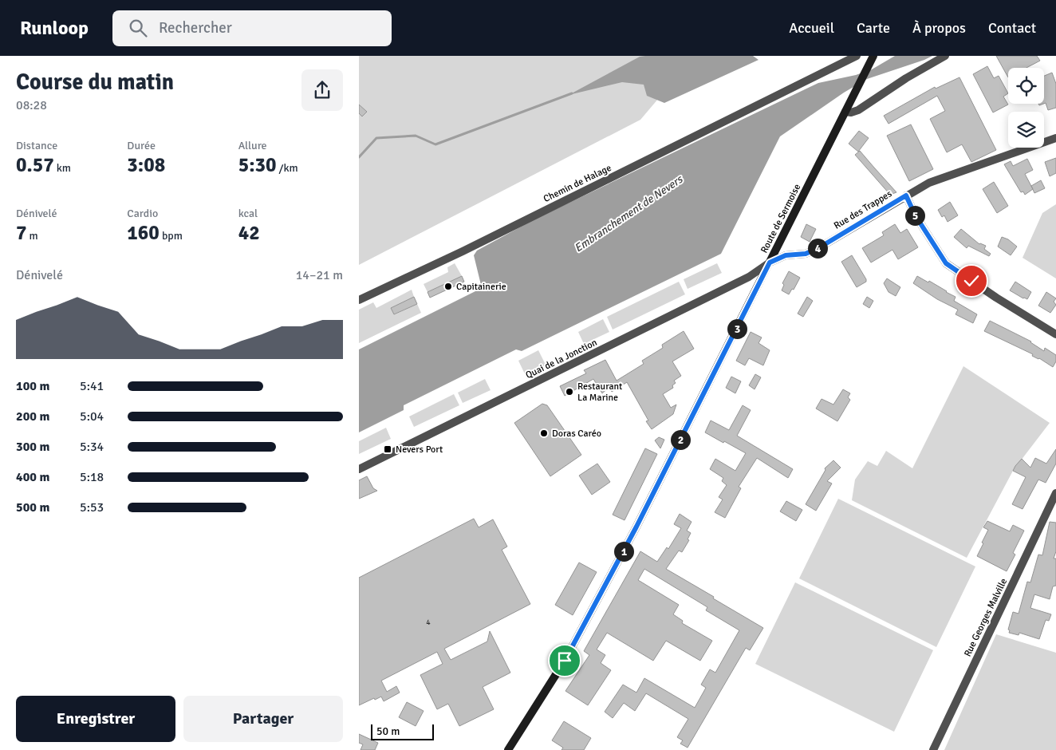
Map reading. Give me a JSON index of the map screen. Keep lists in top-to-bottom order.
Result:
{
  "streets": {
    "main road": ["Route de Sermoise"],
    "street": [
      "Chemin de Halage",
      "Rue des Trappes",
      "Quai de la Jonction",
      "Rue Georges Malville"
    ]
  },
  "crossings": [
    ["Rue des Trappes", "Route de Sermoise"],
    ["Rue des Trappes", "Quai de la Jonction"],
    ["Route de Sermoise", "Quai de la Jonction"]
  ],
  "water": ["Embranchement de Nevers"],
  "places": {
    "other": ["Capitainerie", "Restaurant La Marine", "Doras Caréo"],
    "transit": ["Nevers Port"]
  },
  "house_numbers": ["4"],
  "scale_bar": "50 m",
  "page": {
    "header": "Runloop",
    "search": "Rechercher",
    "nav": [
      "Accueil",
      "Carte",
      "À propos",
      "Contact"
    ],
    "heading": ["Course du matin", "08:28"],
    "stats": [
      ["Distance", "0.57 km"],
      ["Durée", "3:08"],
      ["Allure", "5:30 /km"],
      ["Dénivelé", "7 m"],
      ["Cardio", "160 bpm"],
      ["kcal", "42"]
    ],
    "pins": [
      "5",
      "4",
      "3",
      "2",
      "1"
    ],
    "chart": ["Dénivelé", "14–21 m"],
    "list": [
      {
        "name": "100 m",
        "note": "5:41"
      },
      {
        "name": "200 m",
        "note": "5:04"
      },
      {
        "name": "300 m",
        "note": "5:34"
      },
      {
        "name": "400 m",
        "note": "5:18"
      },
      {
        "name": "500 m",
        "note": "5:53"
      }
    ],
    "buttons": ["Enregistrer", "Partager"],
    "scale": "50 m"
  }
}
